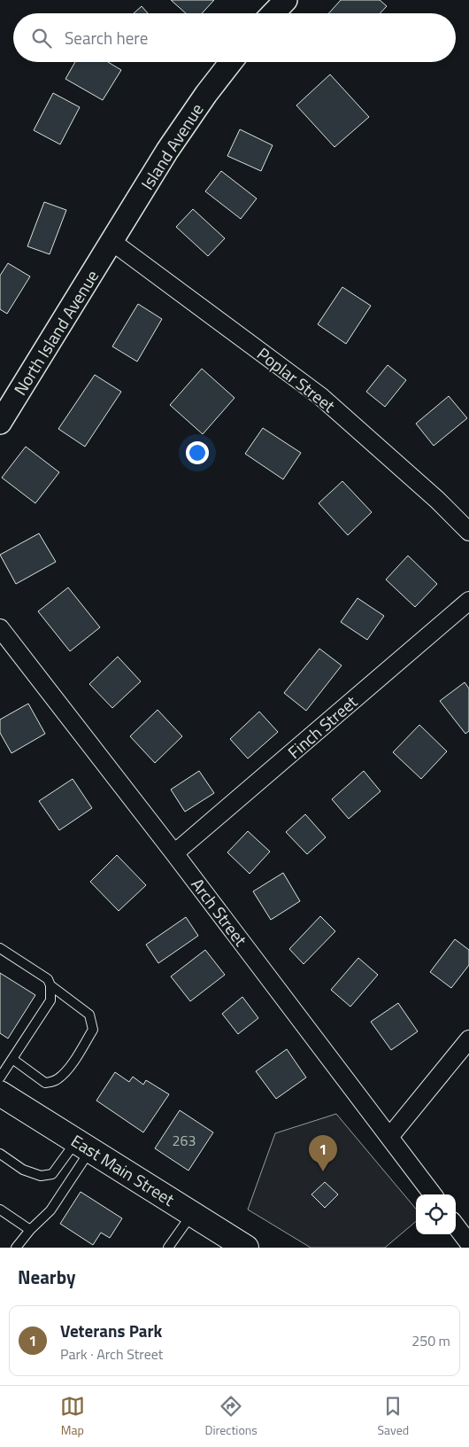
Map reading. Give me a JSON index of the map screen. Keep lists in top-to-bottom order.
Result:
{
  "streets": {
    "main road": ["East Main Street"],
    "street": [
      "Island Avenue",
      "North Island Avenue",
      "Poplar Street",
      "Finch Street",
      "Arch Street"
    ]
  },
  "crossings": [
    ["Island Avenue", "North Island Avenue"],
    ["Island Avenue", "Poplar Street"],
    ["North Island Avenue", "Poplar Street"],
    ["Finch Street", "Arch Street"]
  ],
  "house_numbers": ["263"],
  "page": {
    "search": "Search here",
    "pins": "1",
    "heading": "Nearby",
    "list": [
      {
        "mark": "1",
        "name": "Veterans Park",
        "note": "Park · Arch Street",
        "value": "250 m"
      }
    ],
    "nav": ["Map", "Directions", "Saved"]
  }
}
